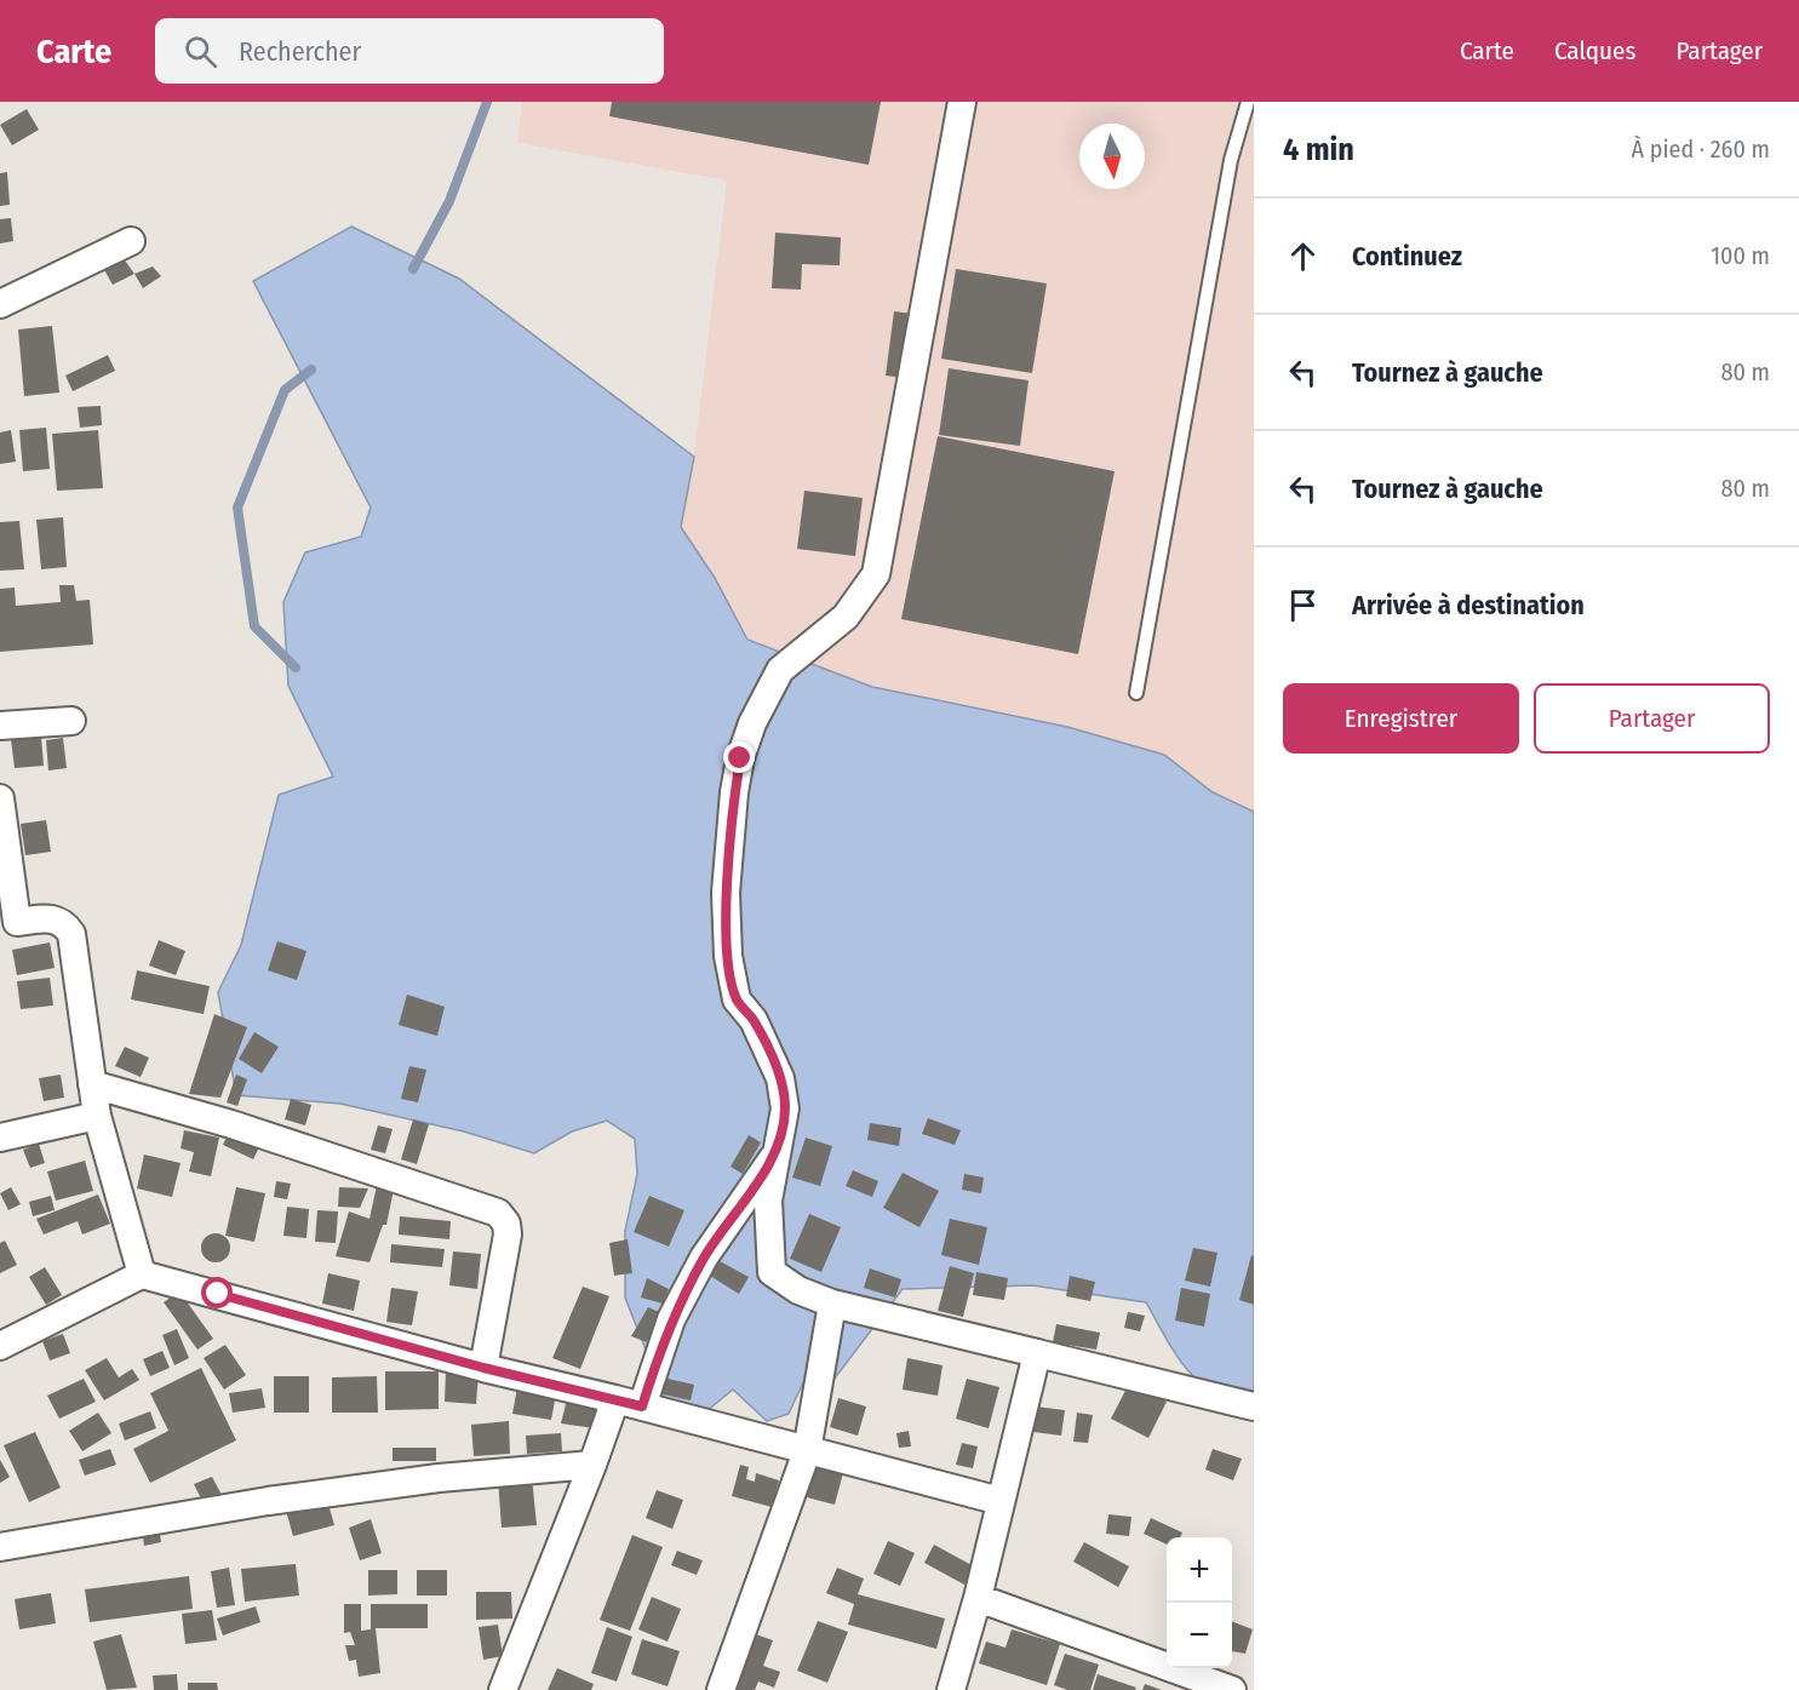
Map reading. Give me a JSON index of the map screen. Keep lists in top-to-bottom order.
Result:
{
  "north": "bottom",
  "page": {
    "header": "Carte",
    "search": "Rechercher",
    "nav": ["Carte", "Calques", "Partager"],
    "heading": ["4 min", "À pied · 260 m"],
    "list": [
      ["Continuez", "100 m"],
      ["Tournez à gauche", "80 m"],
      ["Tournez à gauche", "80 m"],
      "Arrivée à destination"
    ],
    "buttons": ["Enregistrer", "Partager"],
    "map_buttons": ["+", "−"]
  }
}
